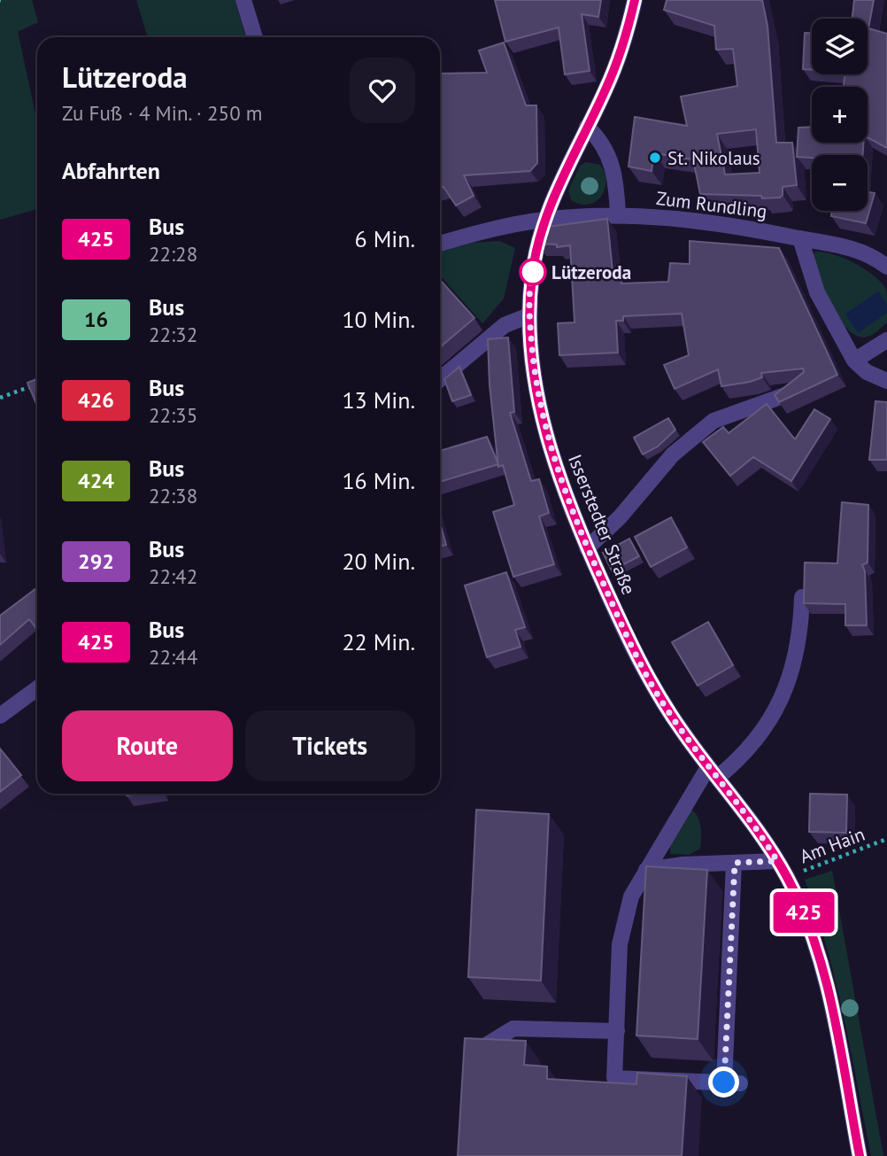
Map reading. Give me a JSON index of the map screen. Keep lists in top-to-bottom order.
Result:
{
  "streets": {
    "street": ["Zum Rundling", "Isserstedter Straße"],
    "path": ["Am Hain"]
  },
  "crossings": [
    ["Zum Rundling", "Isserstedter Straße"],
    ["Isserstedter Straße", "Am Hain"]
  ],
  "places": ["St. Nikolaus", "Lützeroda"],
  "lines": ["bus line 425"],
  "page": {
    "on_map": "425",
    "map_buttons": ["+", "−"],
    "heading": [
      ["Lützeroda", "Zu Fuß · 4 Min. · 250 m"],
      "Abfahrten"
    ],
    "list": [
      {
        "mark": "425",
        "name": "Bus",
        "note": "22:28",
        "value": "6 Min."
      },
      {
        "mark": "16",
        "name": "Bus",
        "note": "22:32",
        "value": "10 Min."
      },
      {
        "mark": "426",
        "name": "Bus",
        "note": "22:35",
        "value": "13 Min."
      },
      {
        "mark": "424",
        "name": "Bus",
        "note": "22:38",
        "value": "16 Min."
      },
      {
        "mark": "292",
        "name": "Bus",
        "note": "22:42",
        "value": "20 Min."
      },
      {
        "mark": "425",
        "name": "Bus",
        "note": "22:44",
        "value": "22 Min."
      }
    ],
    "buttons": ["Route", "Tickets"]
  }
}
